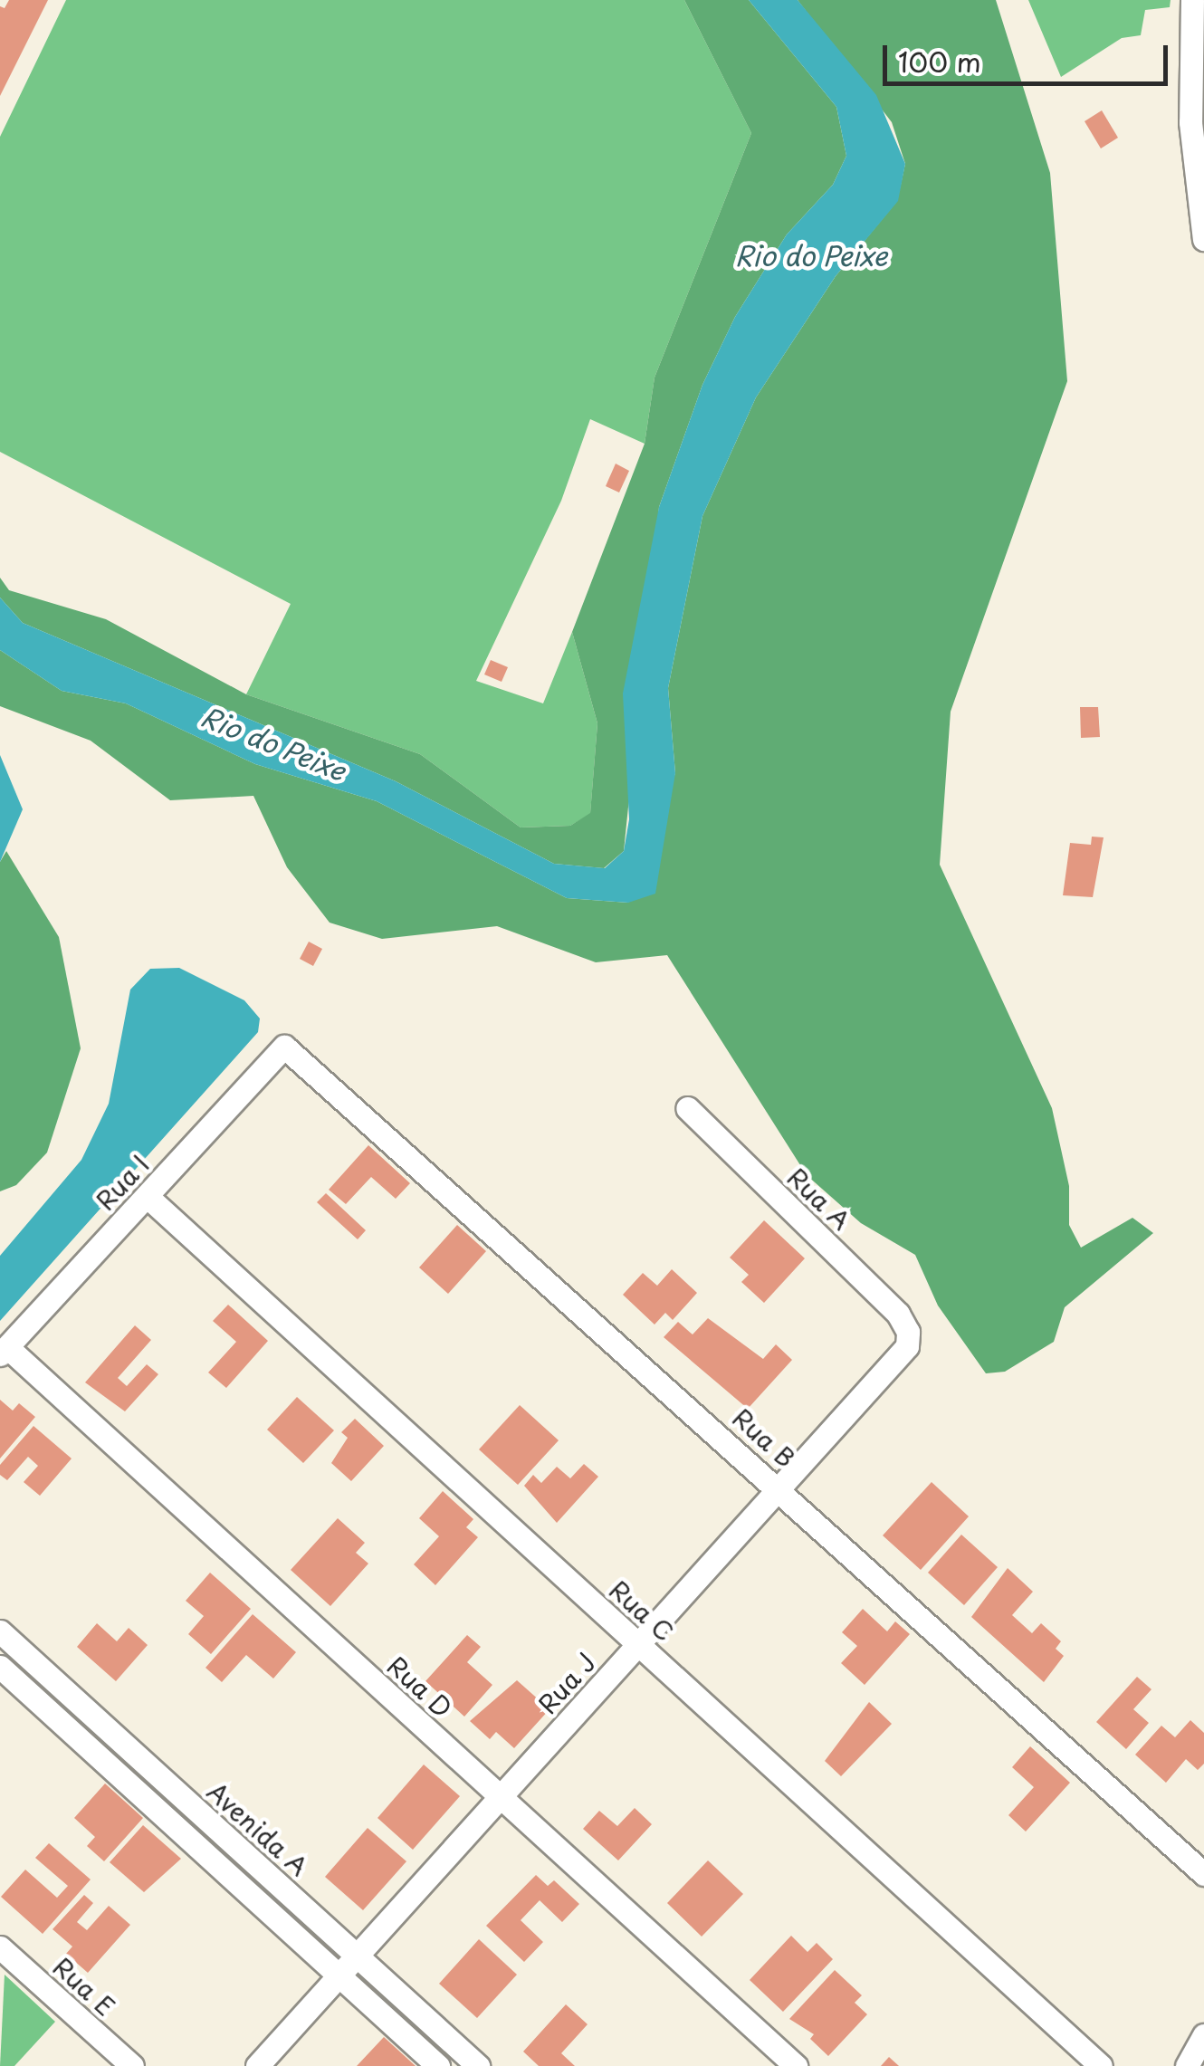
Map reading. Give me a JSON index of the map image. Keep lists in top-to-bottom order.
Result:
{
  "streets": {
    "street": [
      "Rua I",
      "Rua A",
      "Rua B",
      "Rua C",
      "Rua J",
      "Rua D",
      "Avenida A",
      "Rua E"
    ]
  },
  "crossings": [
    ["Rua I", "Rua B"],
    ["Rua I", "Rua C"],
    ["Rua I", "Rua D"],
    ["Rua A", "Rua J"],
    ["Rua B", "Rua J"],
    ["Rua C", "Rua J"],
    ["Rua J", "Rua D"],
    ["Rua J", "Avenida A"]
  ],
  "water": ["Rio do Peixe"],
  "scale_bar": "100 m"
}
